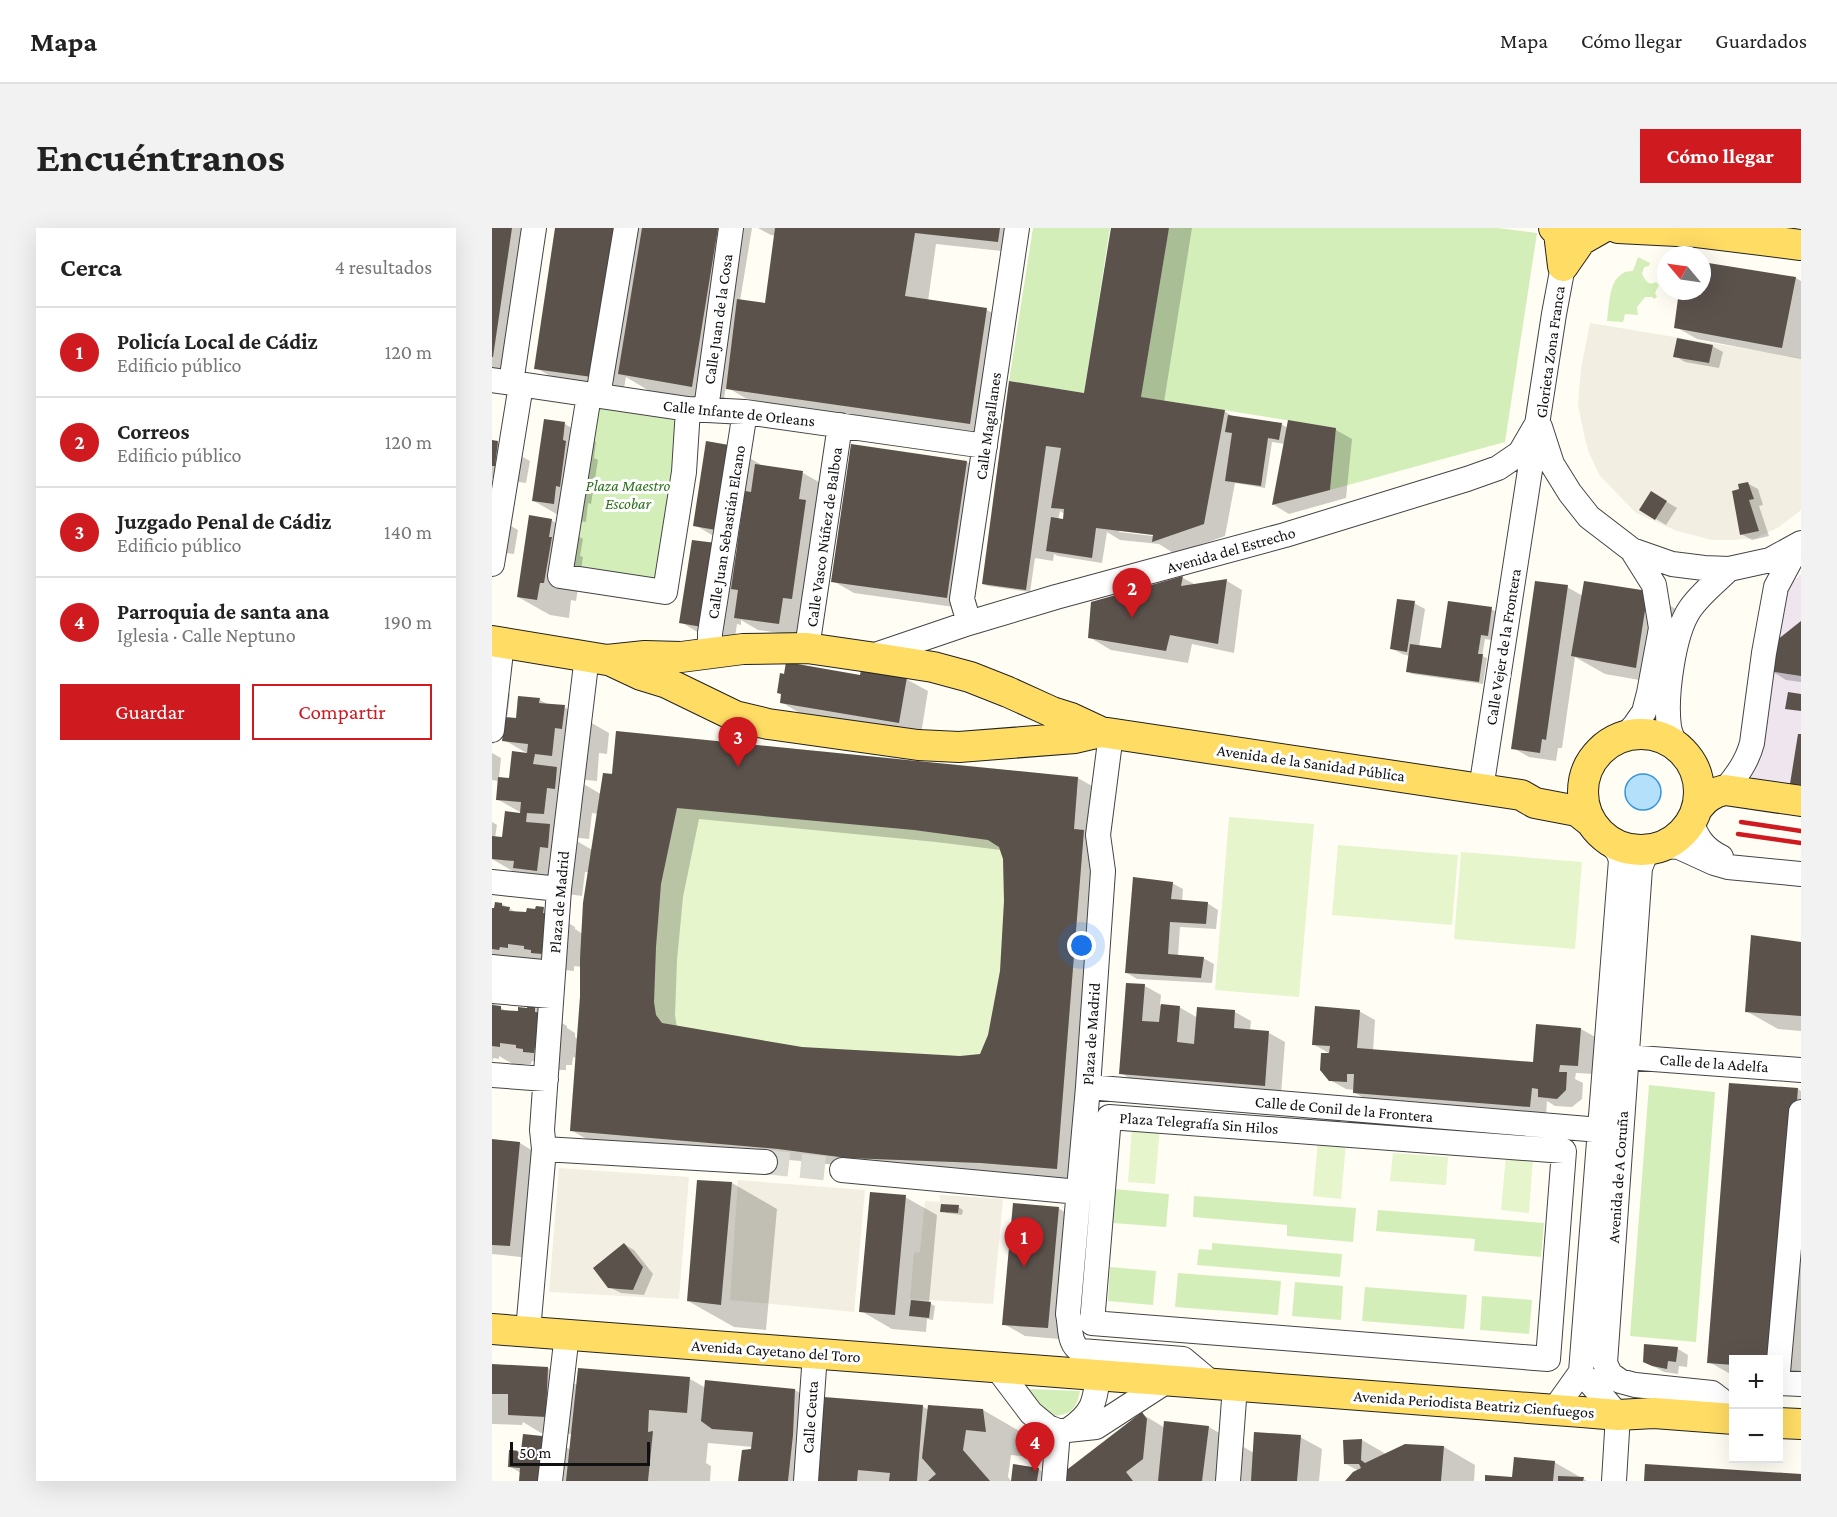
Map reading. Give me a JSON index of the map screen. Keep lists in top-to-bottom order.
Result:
{
  "streets": {
    "main road": ["Avenida de la Sanidad Pública", "Avenida Cayetano del Toro", "Avenida Periodista Beatriz Cienfuegos"],
    "street": [
      "Calle Juan de la Cosa",
      "Glorieta Zona Franca",
      "Calle Infante de Orleans",
      "Calle Magallanes",
      "Calle Juan Sebastián Elcano",
      "Calle Vasco Núñez de Balboa",
      "Avenida del Estrecho",
      "Calle Vejer de la Frontera",
      "Plaza de Madrid",
      "Calle de la Adelfa",
      "Calle de Conil de la Frontera",
      "Plaza Telegrafía Sin Hilos",
      "Avenida de A Coruña",
      "Calle Ceuta"
    ]
  },
  "crossings": [
    ["Calle Juan de la Cosa", "Calle Infante de Orleans"],
    ["Glorieta Zona Franca", "Avenida del Estrecho"],
    ["Glorieta Zona Franca", "Calle Vejer de la Frontera"],
    ["Calle Infante de Orleans", "Calle Magallanes"],
    ["Calle Infante de Orleans", "Calle Juan Sebastián Elcano"],
    ["Calle Infante de Orleans", "Calle Vasco Núñez de Balboa"],
    ["Calle Magallanes", "Avenida del Estrecho"],
    ["Calle Juan Sebastián Elcano", "Avenida de la Sanidad Pública"],
    ["Calle Vasco Núñez de Balboa", "Avenida de la Sanidad Pública"],
    ["Avenida del Estrecho", "Calle Vejer de la Frontera"],
    ["Avenida del Estrecho", "Avenida de la Sanidad Pública"],
    ["Calle Vejer de la Frontera", "Avenida de la Sanidad Pública"],
    ["Avenida de la Sanidad Pública", "Plaza de Madrid"],
    ["Avenida de la Sanidad Pública", "Avenida de A Coruña"],
    ["Plaza de Madrid", "Calle de Conil de la Frontera"],
    ["Plaza de Madrid", "Avenida Cayetano del Toro"],
    ["Plaza de Madrid", "Avenida Periodista Beatriz Cienfuegos"],
    ["Calle de la Adelfa", "Avenida de A Coruña"],
    ["Calle de Conil de la Frontera", "Avenida de A Coruña"],
    ["Avenida Cayetano del Toro", "Avenida Periodista Beatriz Cienfuegos"],
    ["Avenida Cayetano del Toro", "Calle Ceuta"]
  ],
  "parks": ["Plaza Maestro Escobar"],
  "scale_bar": "50 m",
  "north": "top left",
  "page": {
    "header": "Mapa",
    "nav": ["Mapa", "Cómo llegar", "Guardados"],
    "buttons": [
      "Cómo llegar",
      ["Guardar", "Compartir"]
    ],
    "title": "Encuéntranos",
    "heading": ["Cerca", "4 resultados"],
    "list": [
      {
        "mark": "1",
        "name": "Policía Local de Cádiz",
        "note": "Edificio público",
        "value": "120 m"
      },
      {
        "mark": "2",
        "name": "Correos",
        "note": "Edificio público",
        "value": "120 m"
      },
      {
        "mark": "3",
        "name": "Juzgado Penal de Cádiz",
        "note": "Edificio público",
        "value": "140 m"
      },
      {
        "mark": "4",
        "name": "Parroquia de santa ana",
        "note": "Iglesia · Calle Neptuno",
        "value": "190 m"
      }
    ],
    "pins": [
      "2",
      "3",
      "1",
      "4"
    ],
    "map_buttons": ["+", "−"],
    "scale": "50 m"
  }
}
